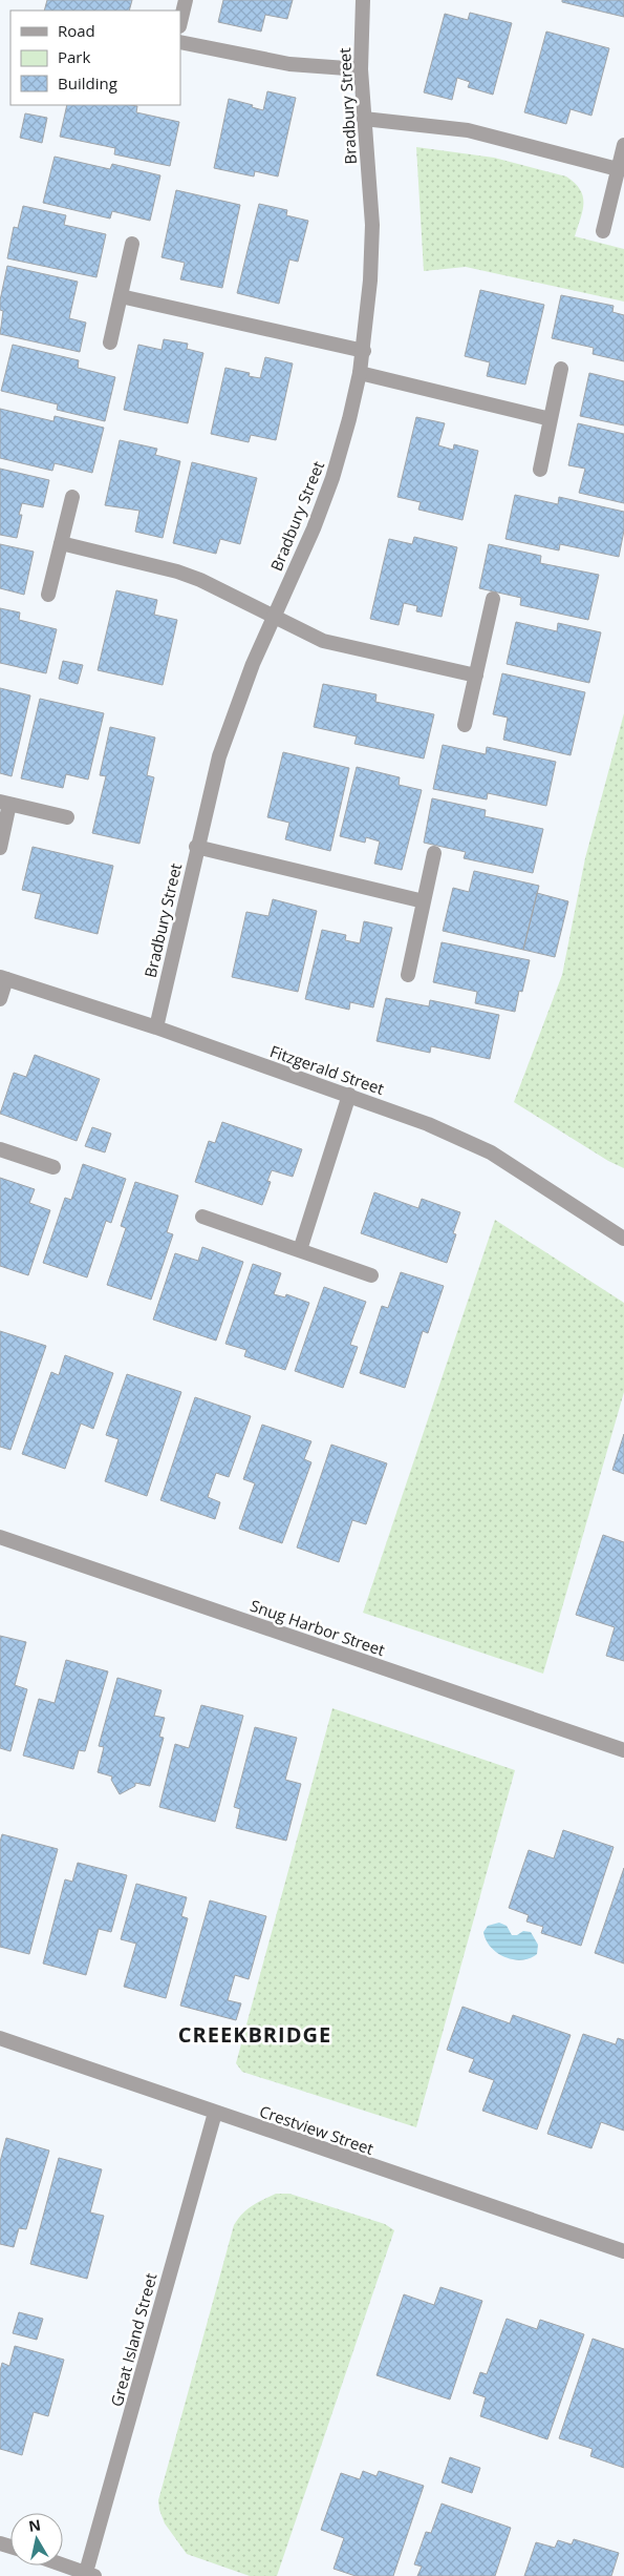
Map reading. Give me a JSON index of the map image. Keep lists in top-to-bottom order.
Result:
{
  "streets": {
    "street": [
      "Bradbury Street",
      "Fitzgerald Street",
      "Snug Harbor Street",
      "Crestview Street",
      "Great Island Street"
    ]
  },
  "crossings": [
    ["Bradbury Street", "Fitzgerald Street"],
    ["Crestview Street", "Great Island Street"]
  ],
  "districts": ["CREEKBRIDGE"],
  "legend": ["Road", "Park", "Building"],
  "north": "top"
}
